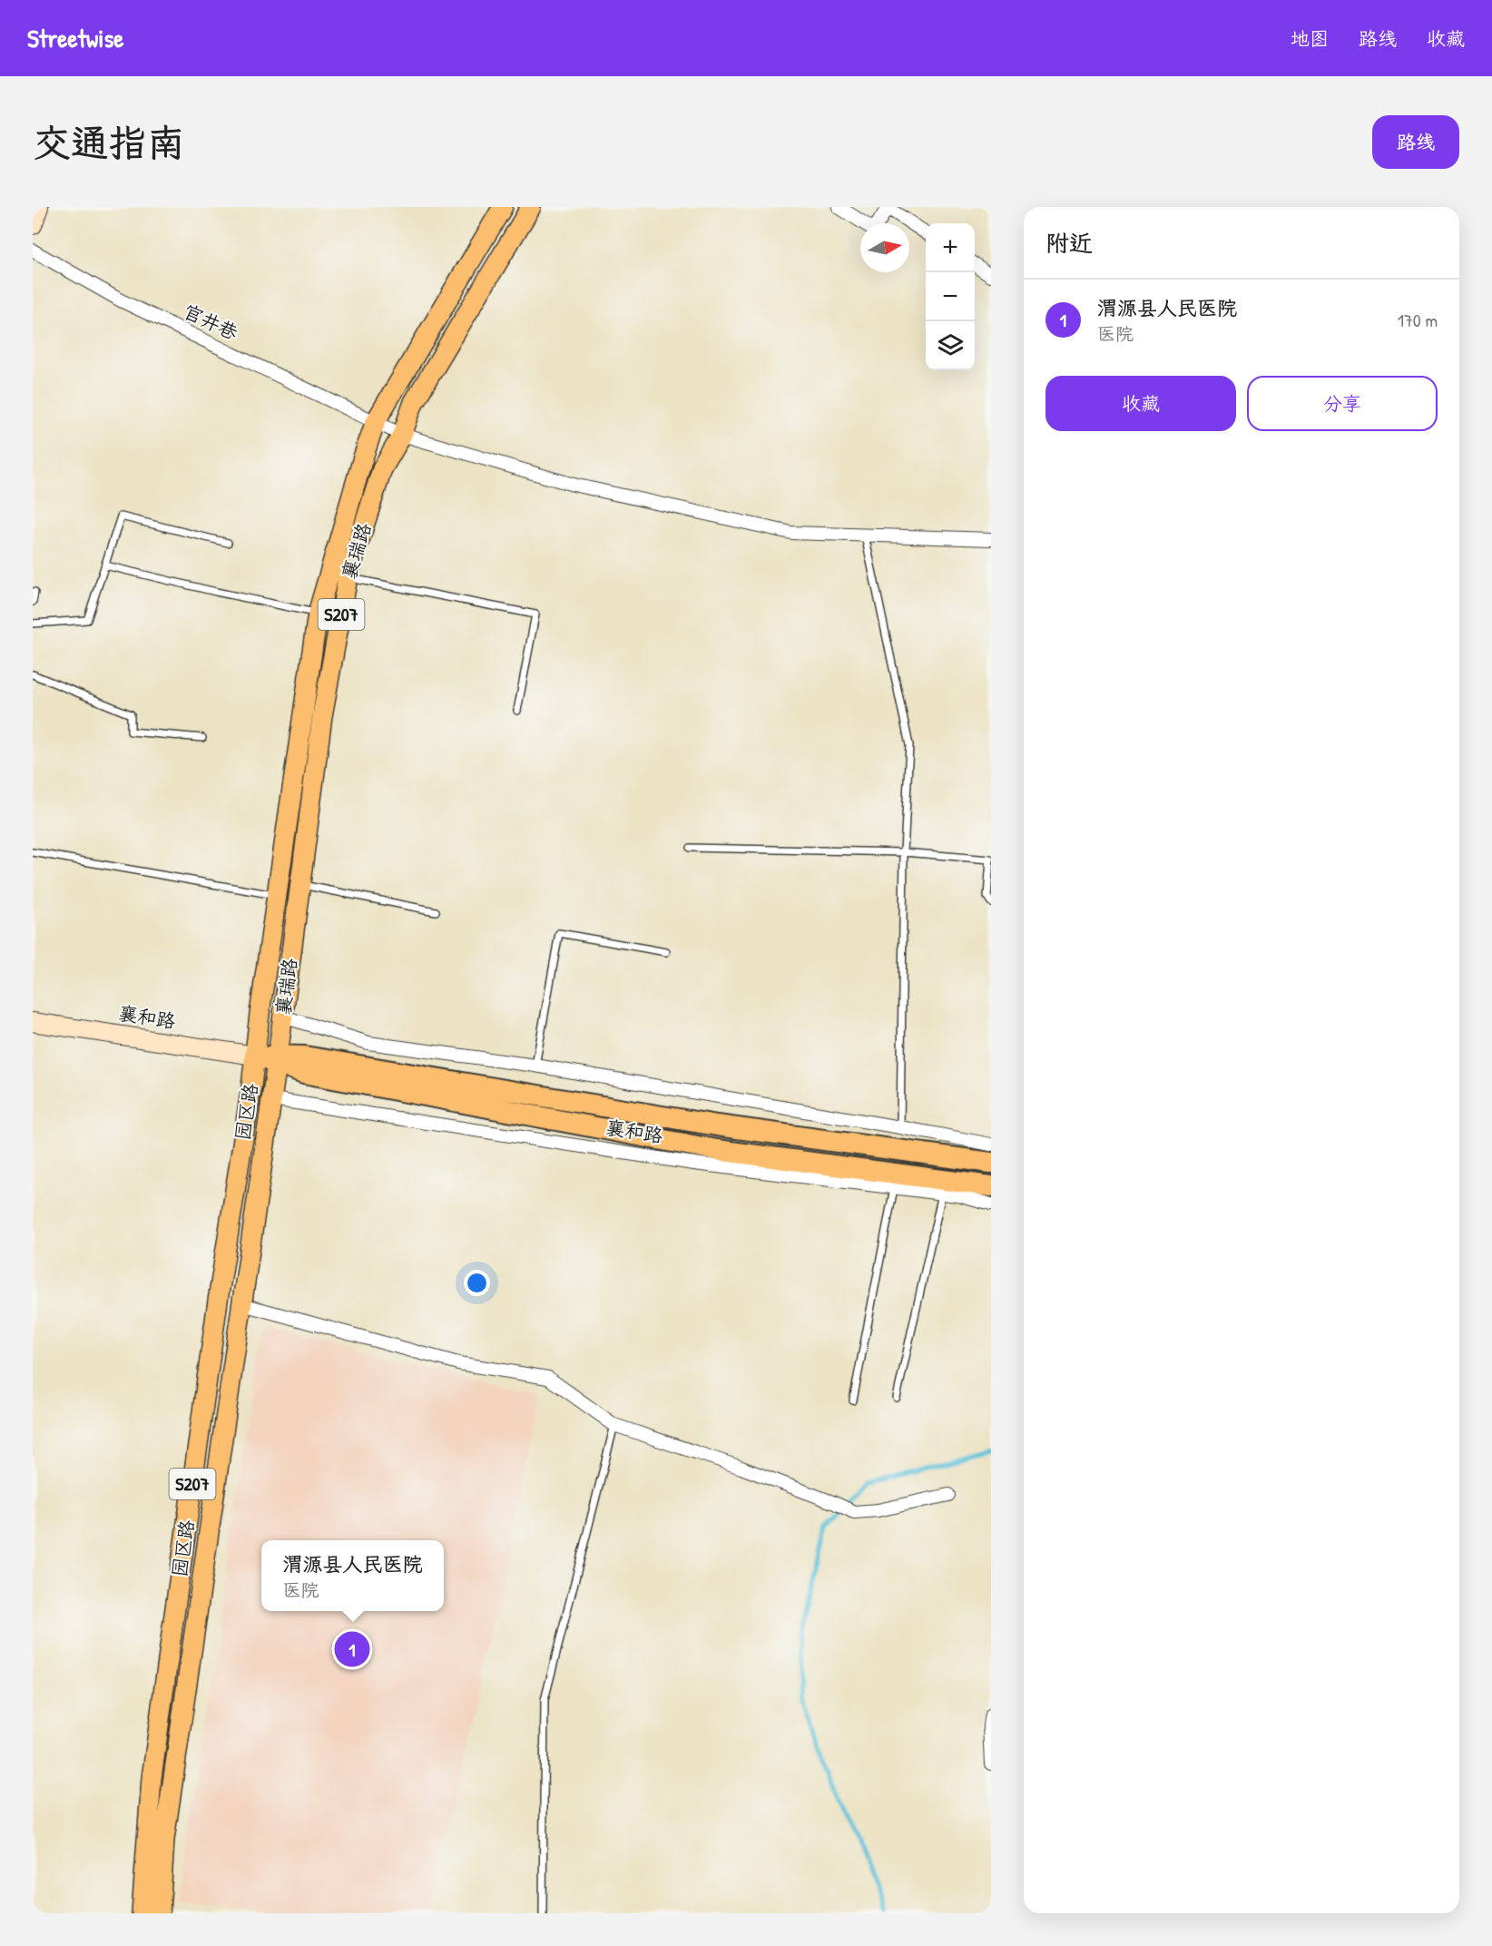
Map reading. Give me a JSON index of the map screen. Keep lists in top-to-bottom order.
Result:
{
  "streets": {
    "main road": [
      "襄瑞路",
      "S207",
      "襄和路",
      "园区路"
    ],
    "street": ["官井巷"]
  },
  "crossings": [
    ["官井巷", "襄瑞路"],
    ["襄瑞路", "襄和路"],
    ["襄瑞路", "园区路"],
    ["襄和路", "园区路"]
  ],
  "north": "right",
  "page": {
    "header": "Streetwise",
    "nav": ["地图", "路线", "收藏"],
    "buttons": [
      "路线",
      ["收藏", "分享"]
    ],
    "title": "交通指南",
    "heading": "附近",
    "map_buttons": ["+", "−"],
    "list": [
      {
        "mark": "1",
        "name": "渭源县人民医院",
        "note": "医院",
        "value": "170 m"
      }
    ],
    "popup": ["渭源县人民医院", "医院"],
    "pins": "1"
  }
}
